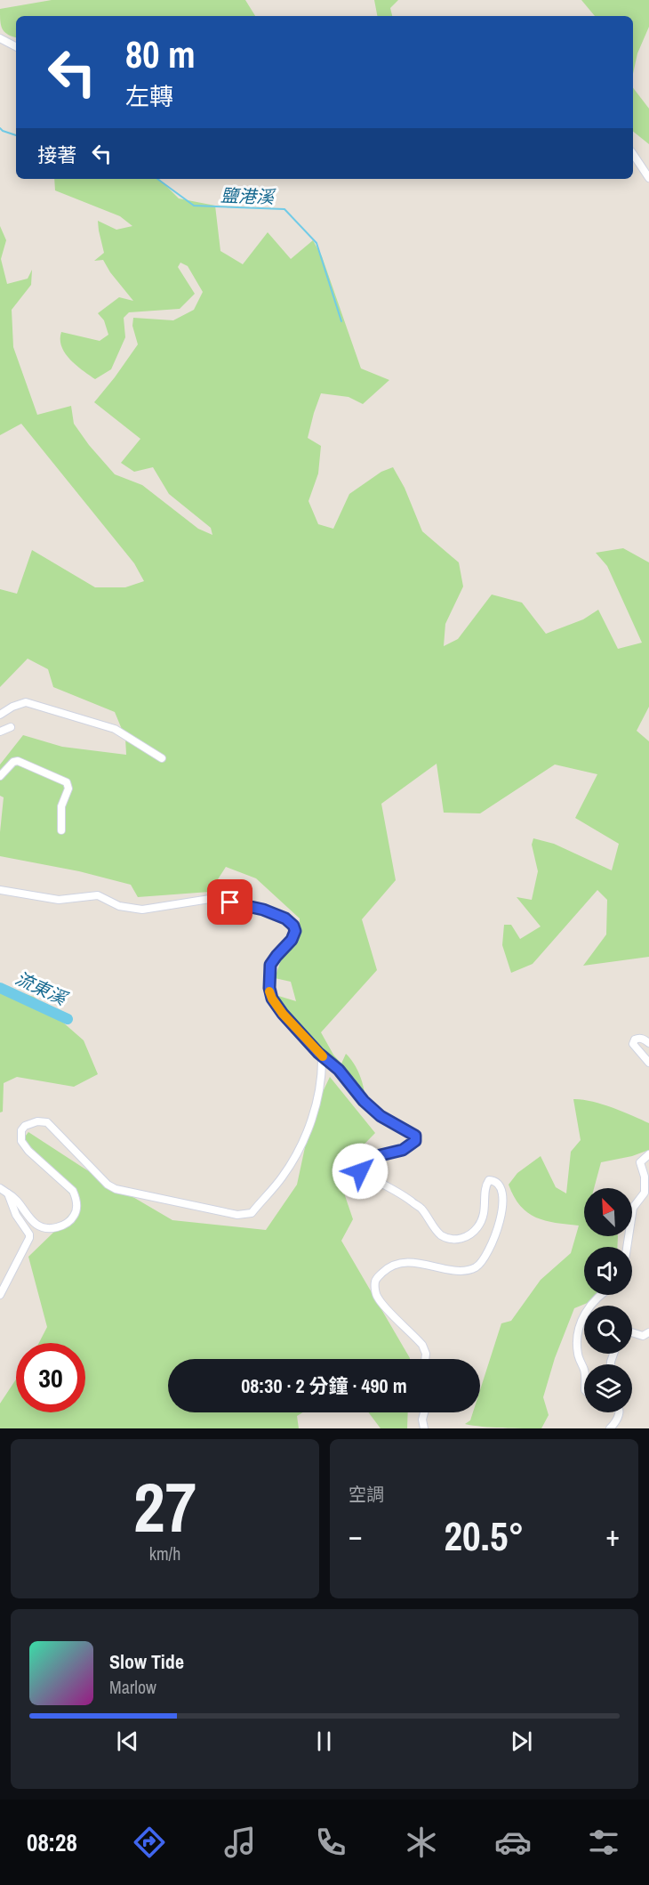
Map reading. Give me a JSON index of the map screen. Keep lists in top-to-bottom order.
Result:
{
  "water": ["鹽港溪", "流東溪"],
  "north": "top left",
  "page": {
    "turn": ["80 m", "左轉"],
    "then": "接著",
    "limit": "30",
    "trip": "08:30 · 2 分鐘 · 490 m",
    "tile": [
      ["27", "km/h"],
      "空調"
    ],
    "heat": ["−", "20.5°", "+"],
    "song": ["Slow Tide", "Marlow"],
    "tabs": "08:28"
  }
}
